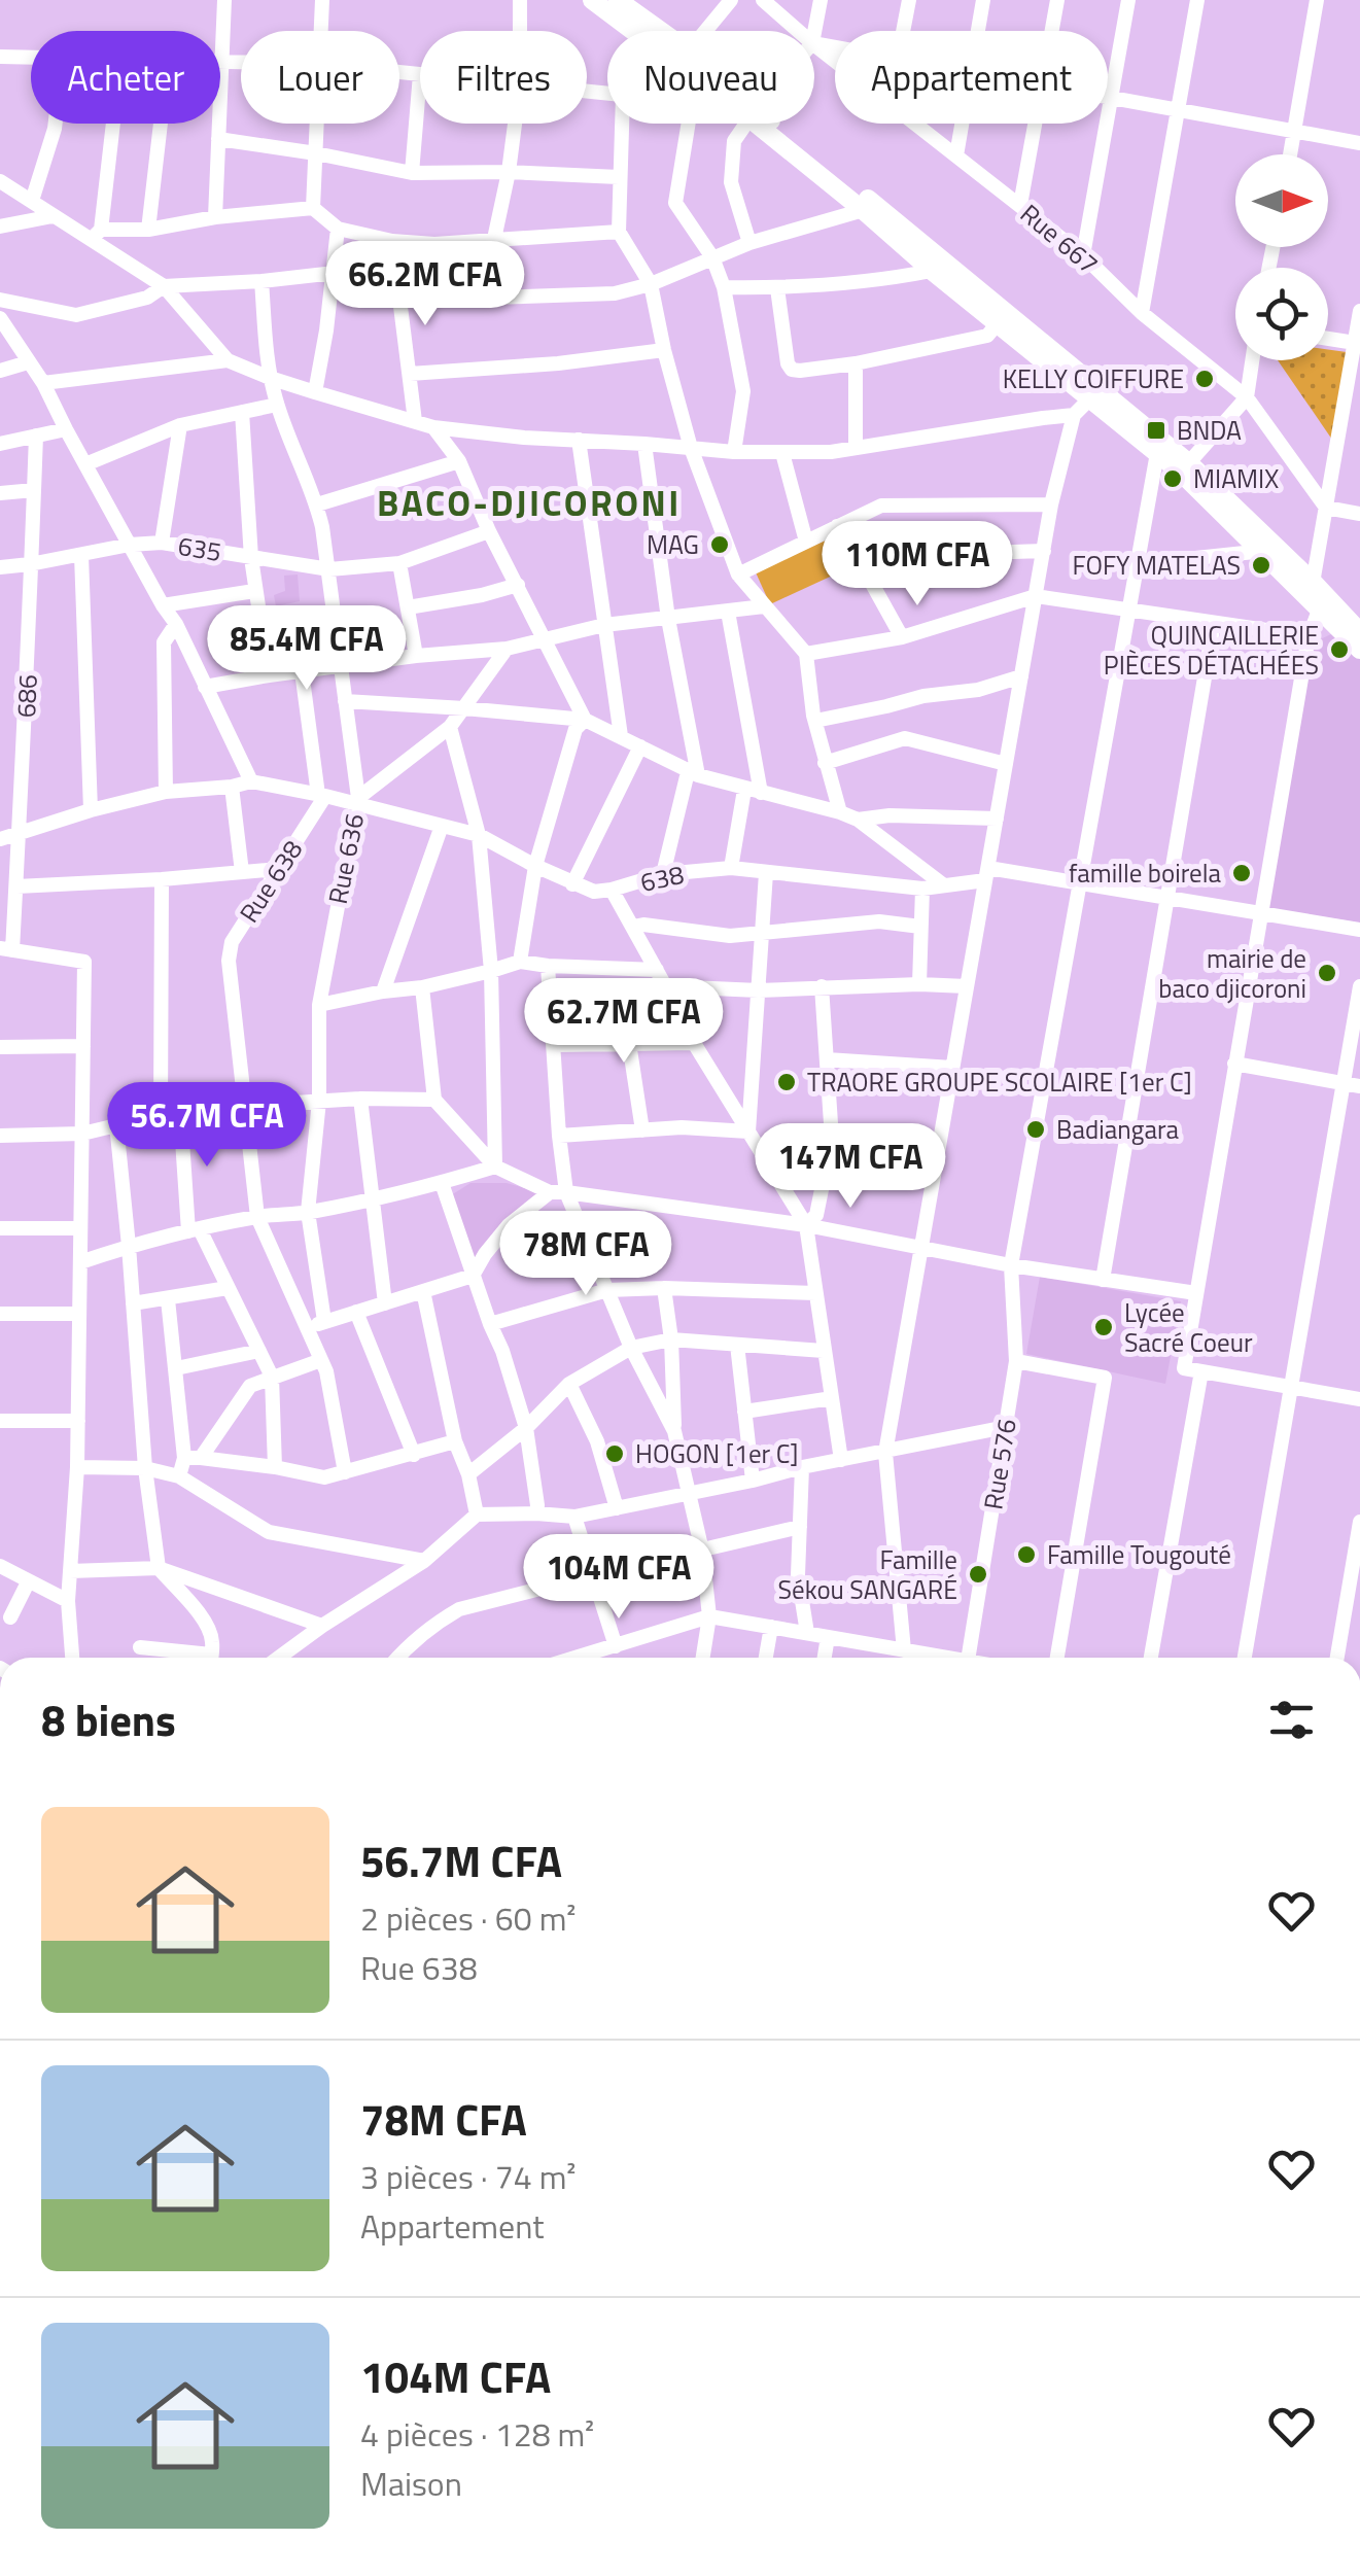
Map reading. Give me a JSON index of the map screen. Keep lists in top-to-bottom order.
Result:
{
  "streets": {
    "street": [
      "Rue 667",
      "635",
      "686",
      "Rue 636",
      "638",
      "Rue 638",
      "Rue 576"
    ]
  },
  "crossings": [
    ["635", "686"],
    ["635", "Rue 636"],
    ["Rue 636", "638"],
    ["638", "Rue 638"],
    ["638", "Rue 576"]
  ],
  "districts": ["BACO-DJICORONI"],
  "places": {
    "other": [
      "KELLY COIFFURE",
      "MIAMIX",
      "MAG",
      "FOFY MATELAS",
      "QUINCAILLERIE PIÈCES DÉTACHÉES",
      "famille boirela",
      "mairie de baco djicoroni",
      "TRAORE GROUPE SCOLAIRE [1er C]",
      "Badiangara",
      "Lycée Sacré Coeur",
      "HOGON [1er C]",
      "Famille Tougouté",
      "Famille Sékou SANGARÉ"
    ],
    "transit": ["BNDA"]
  },
  "north": "right",
  "page": {
    "chip": [
      "Acheter",
      "Louer",
      "Filtres",
      "Nouveau",
      "Appartement"
    ],
    "price": [
      "66.2M CFA",
      "110M CFA",
      "85.4M CFA",
      "62.7M CFA",
      "56.7M CFA",
      "147M CFA",
      "78M CFA",
      "104M CFA"
    ],
    "heading": "8 biens",
    "list": [
      {
        "name": "56.7M CFA",
        "note": "2 pièces · 60 m² · Rue 638"
      },
      {
        "name": "78M CFA",
        "note": "3 pièces · 74 m² · Appartement"
      },
      {
        "name": "104M CFA",
        "note": "4 pièces · 128 m² · Maison"
      }
    ]
  }
}
